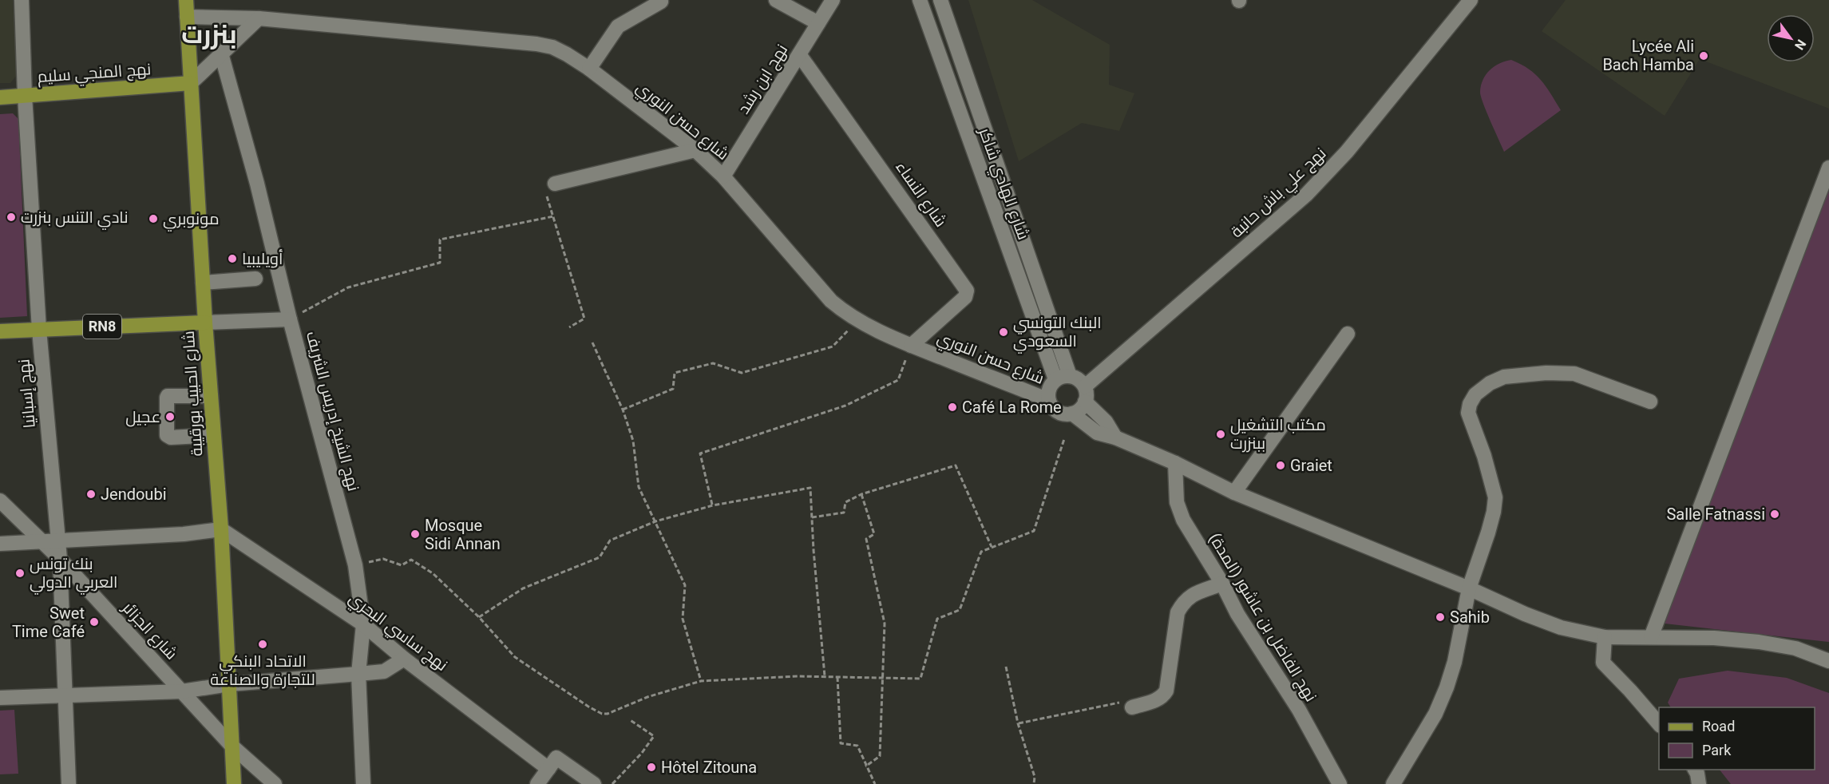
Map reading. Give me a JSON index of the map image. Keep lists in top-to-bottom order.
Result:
{
  "streets": {
    "main road": ["نهج المنجي سليم", "RN8", "شارع الحبيب بورقيبة"],
    "street": [
      "نهج ابن رشد",
      "شارع حسن النوري",
      "شارع الهادي شاكر",
      "نهج علي باش حانبة",
      "شارع النساء",
      "نهج إسبانيا",
      "نهج الشيخ إدريس الشريف",
      "نهج الفاضل بن عاشور (المدة)",
      "شارع الجزائر",
      "نهج ساسي البحري"
    ]
  },
  "crossings": [
    ["نهج المنجي سليم", "نهج إسبانيا"],
    ["نهج المنجي سليم", "شارع الحبيب بورقيبة"],
    ["نهج ابن رشد", "شارع حسن النوري"],
    ["نهج ابن رشد", "شارع النساء"],
    ["شارع حسن النوري", "شارع الهادي شاكر"],
    ["شارع حسن النوري", "نهج علي باش حانبة"],
    ["شارع حسن النوري", "شارع النساء"],
    ["شارع حسن النوري", "شارع الحبيب بورقيبة"],
    ["شارع الهادي شاكر", "نهج علي باش حانبة"],
    ["RN8", "نهج إسبانيا"],
    ["RN8", "شارع الحبيب بورقيبة"],
    ["نهج إسبانيا", "شارع الجزائر"],
    ["شارع الحبيب بورقيبة", "شارع الجزائر"],
    ["شارع الحبيب بورقيبة", "نهج ساسي البحري"],
    ["نهج الشيخ إدريس الشريف", "نهج ساسي البحري"]
  ],
  "districts": ["بنزرت"],
  "places": [
    "Lycée Ali Bach Hamba",
    "نادي التنس بنزرت",
    "مونوبري",
    "أويليبيا",
    "البنك التونسي السعودي",
    "Café La Rome",
    "عجيل",
    "مكتب التشغيل ببنزرت",
    "Graiet",
    "Jendoubi",
    "Salle Fatnassi",
    "Mosque Sidi Annan",
    "بنك تونس العربي الدولي",
    "Sahib",
    "Swet Time Café",
    "الاتحاد البنكي للتجارة والصناعة",
    "Hôtel Zitouna"
  ],
  "legend": ["Road", "Park"],
  "north": "bottom right"
}
